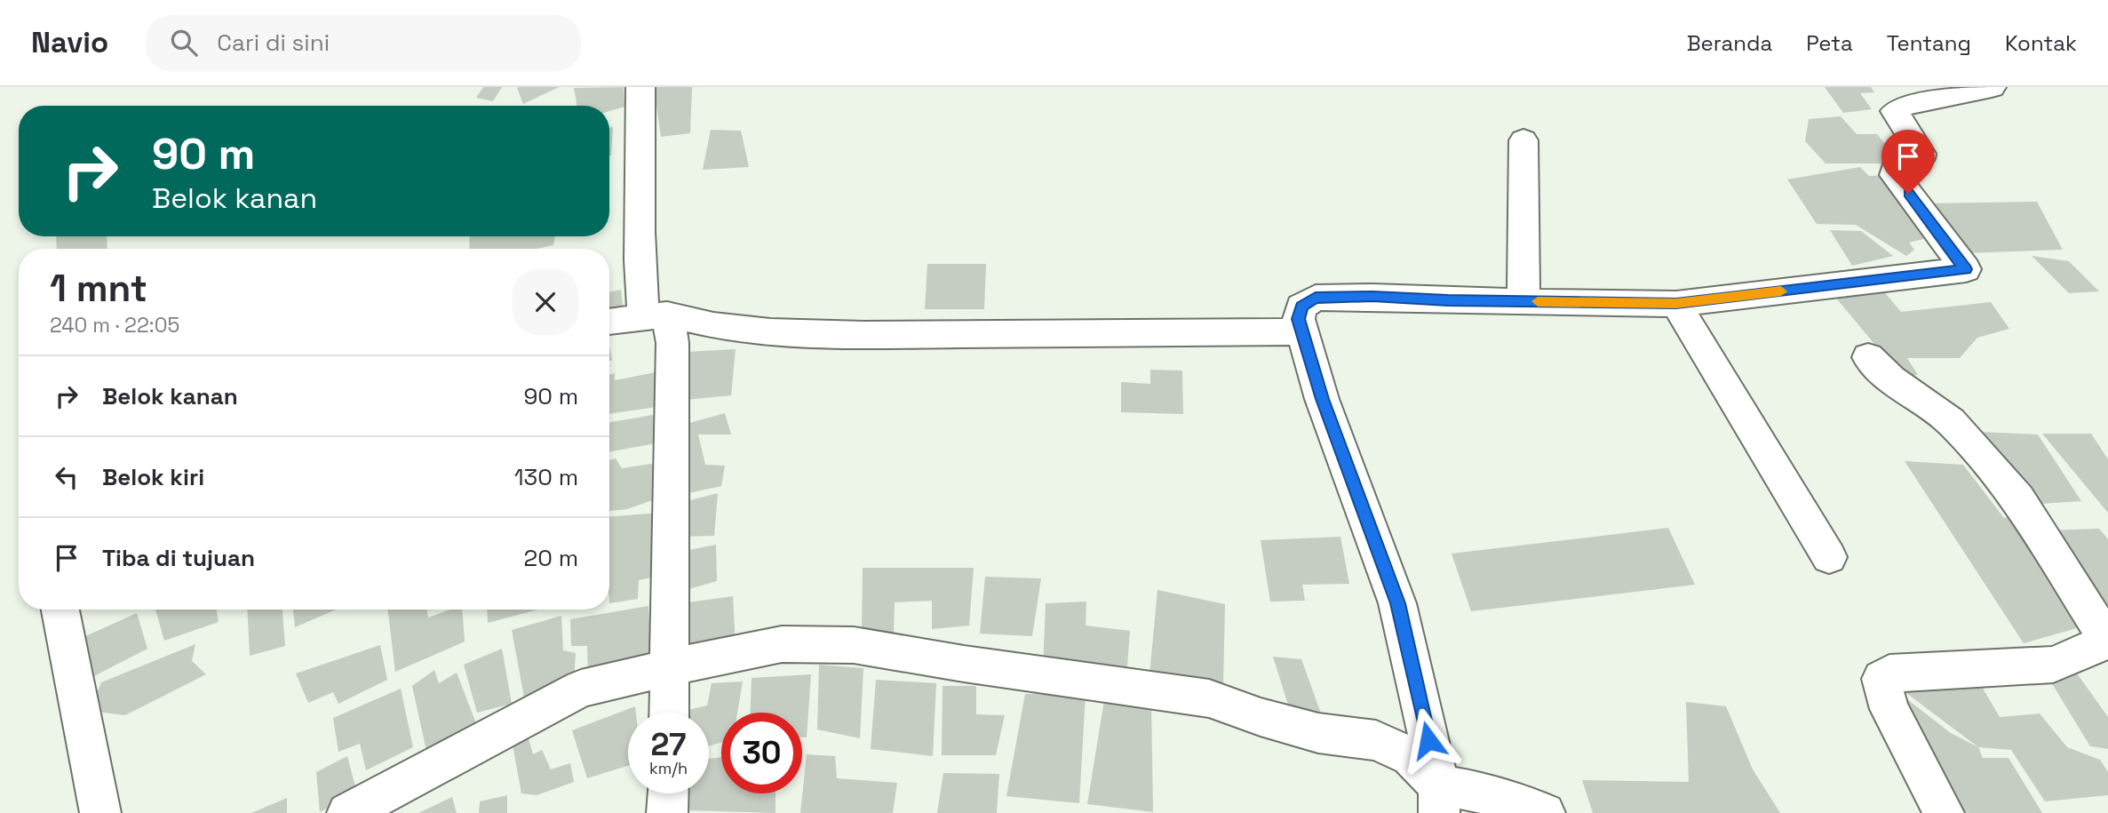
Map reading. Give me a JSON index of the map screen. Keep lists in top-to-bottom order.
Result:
{
  "page": {
    "header": "Navio",
    "search": "Cari di sini",
    "nav": [
      "Beranda",
      "Peta",
      "Tentang",
      "Kontak"
    ],
    "turn": ["90 m", "Belok kanan"],
    "heading": ["1 mnt", "240 m · 22:05"],
    "list": [
      {
        "name": "Belok kanan",
        "value": "90 m"
      },
      {
        "name": "Belok kiri",
        "value": "130 m"
      },
      {
        "name": "Tiba di tujuan",
        "value": "20 m"
      }
    ],
    "speed": "27 km/h",
    "limit": "30"
  }
}
